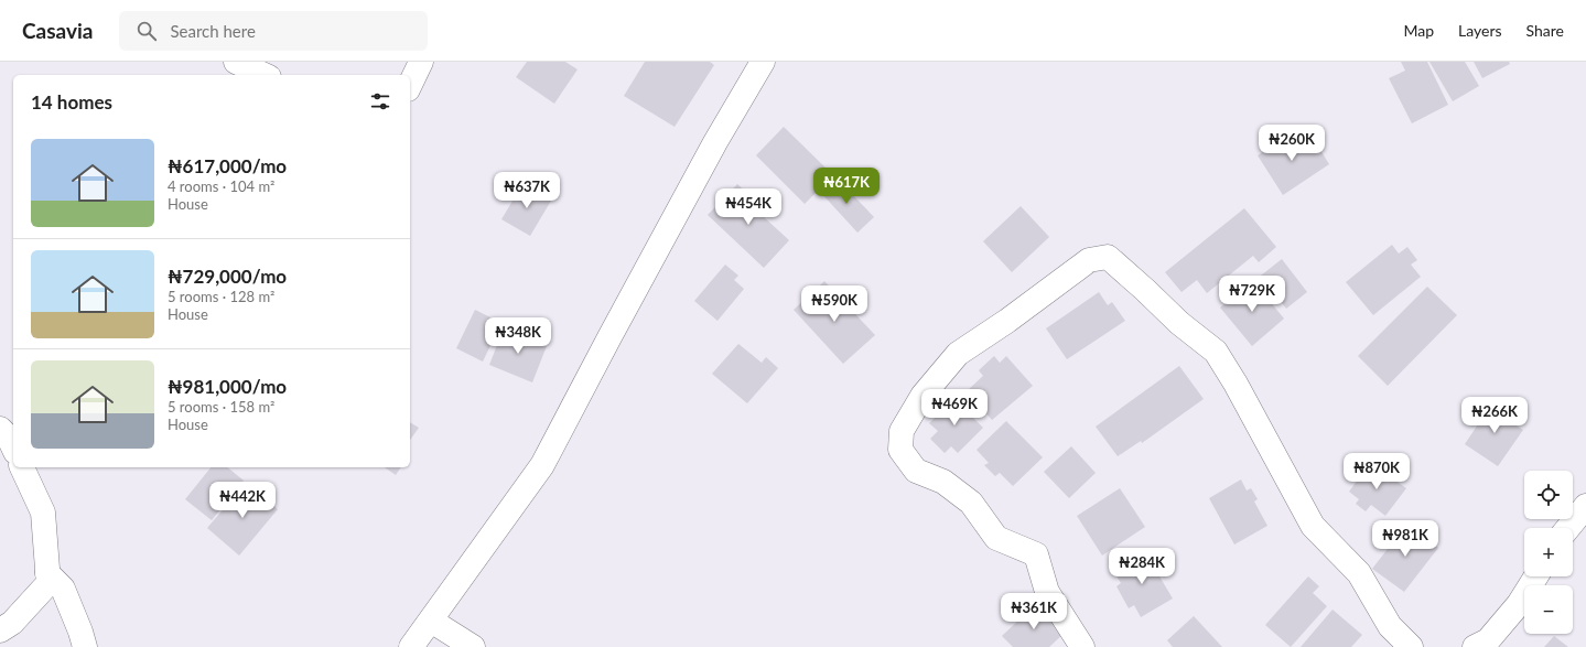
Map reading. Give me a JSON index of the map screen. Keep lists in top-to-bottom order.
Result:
{
  "page": {
    "header": "Casavia",
    "search": "Search here",
    "nav": ["Map", "Layers", "Share"],
    "heading": "14 homes",
    "price": [
      "₦260K",
      "₦617K",
      "₦637K",
      "₦454K",
      "₦729K",
      "₦590K",
      "₦348K",
      "₦469K",
      "₦266K",
      "₦870K",
      "₦442K",
      "₦981K",
      "₦284K",
      "₦361K"
    ],
    "list": [
      {
        "name": "₦617,000/mo",
        "note": "4 rooms · 104 m² · House"
      },
      {
        "name": "₦729,000/mo",
        "note": "5 rooms · 128 m² · House"
      },
      {
        "name": "₦981,000/mo",
        "note": "5 rooms · 158 m² · House"
      }
    ],
    "map_buttons": ["+", "−"]
  }
}
